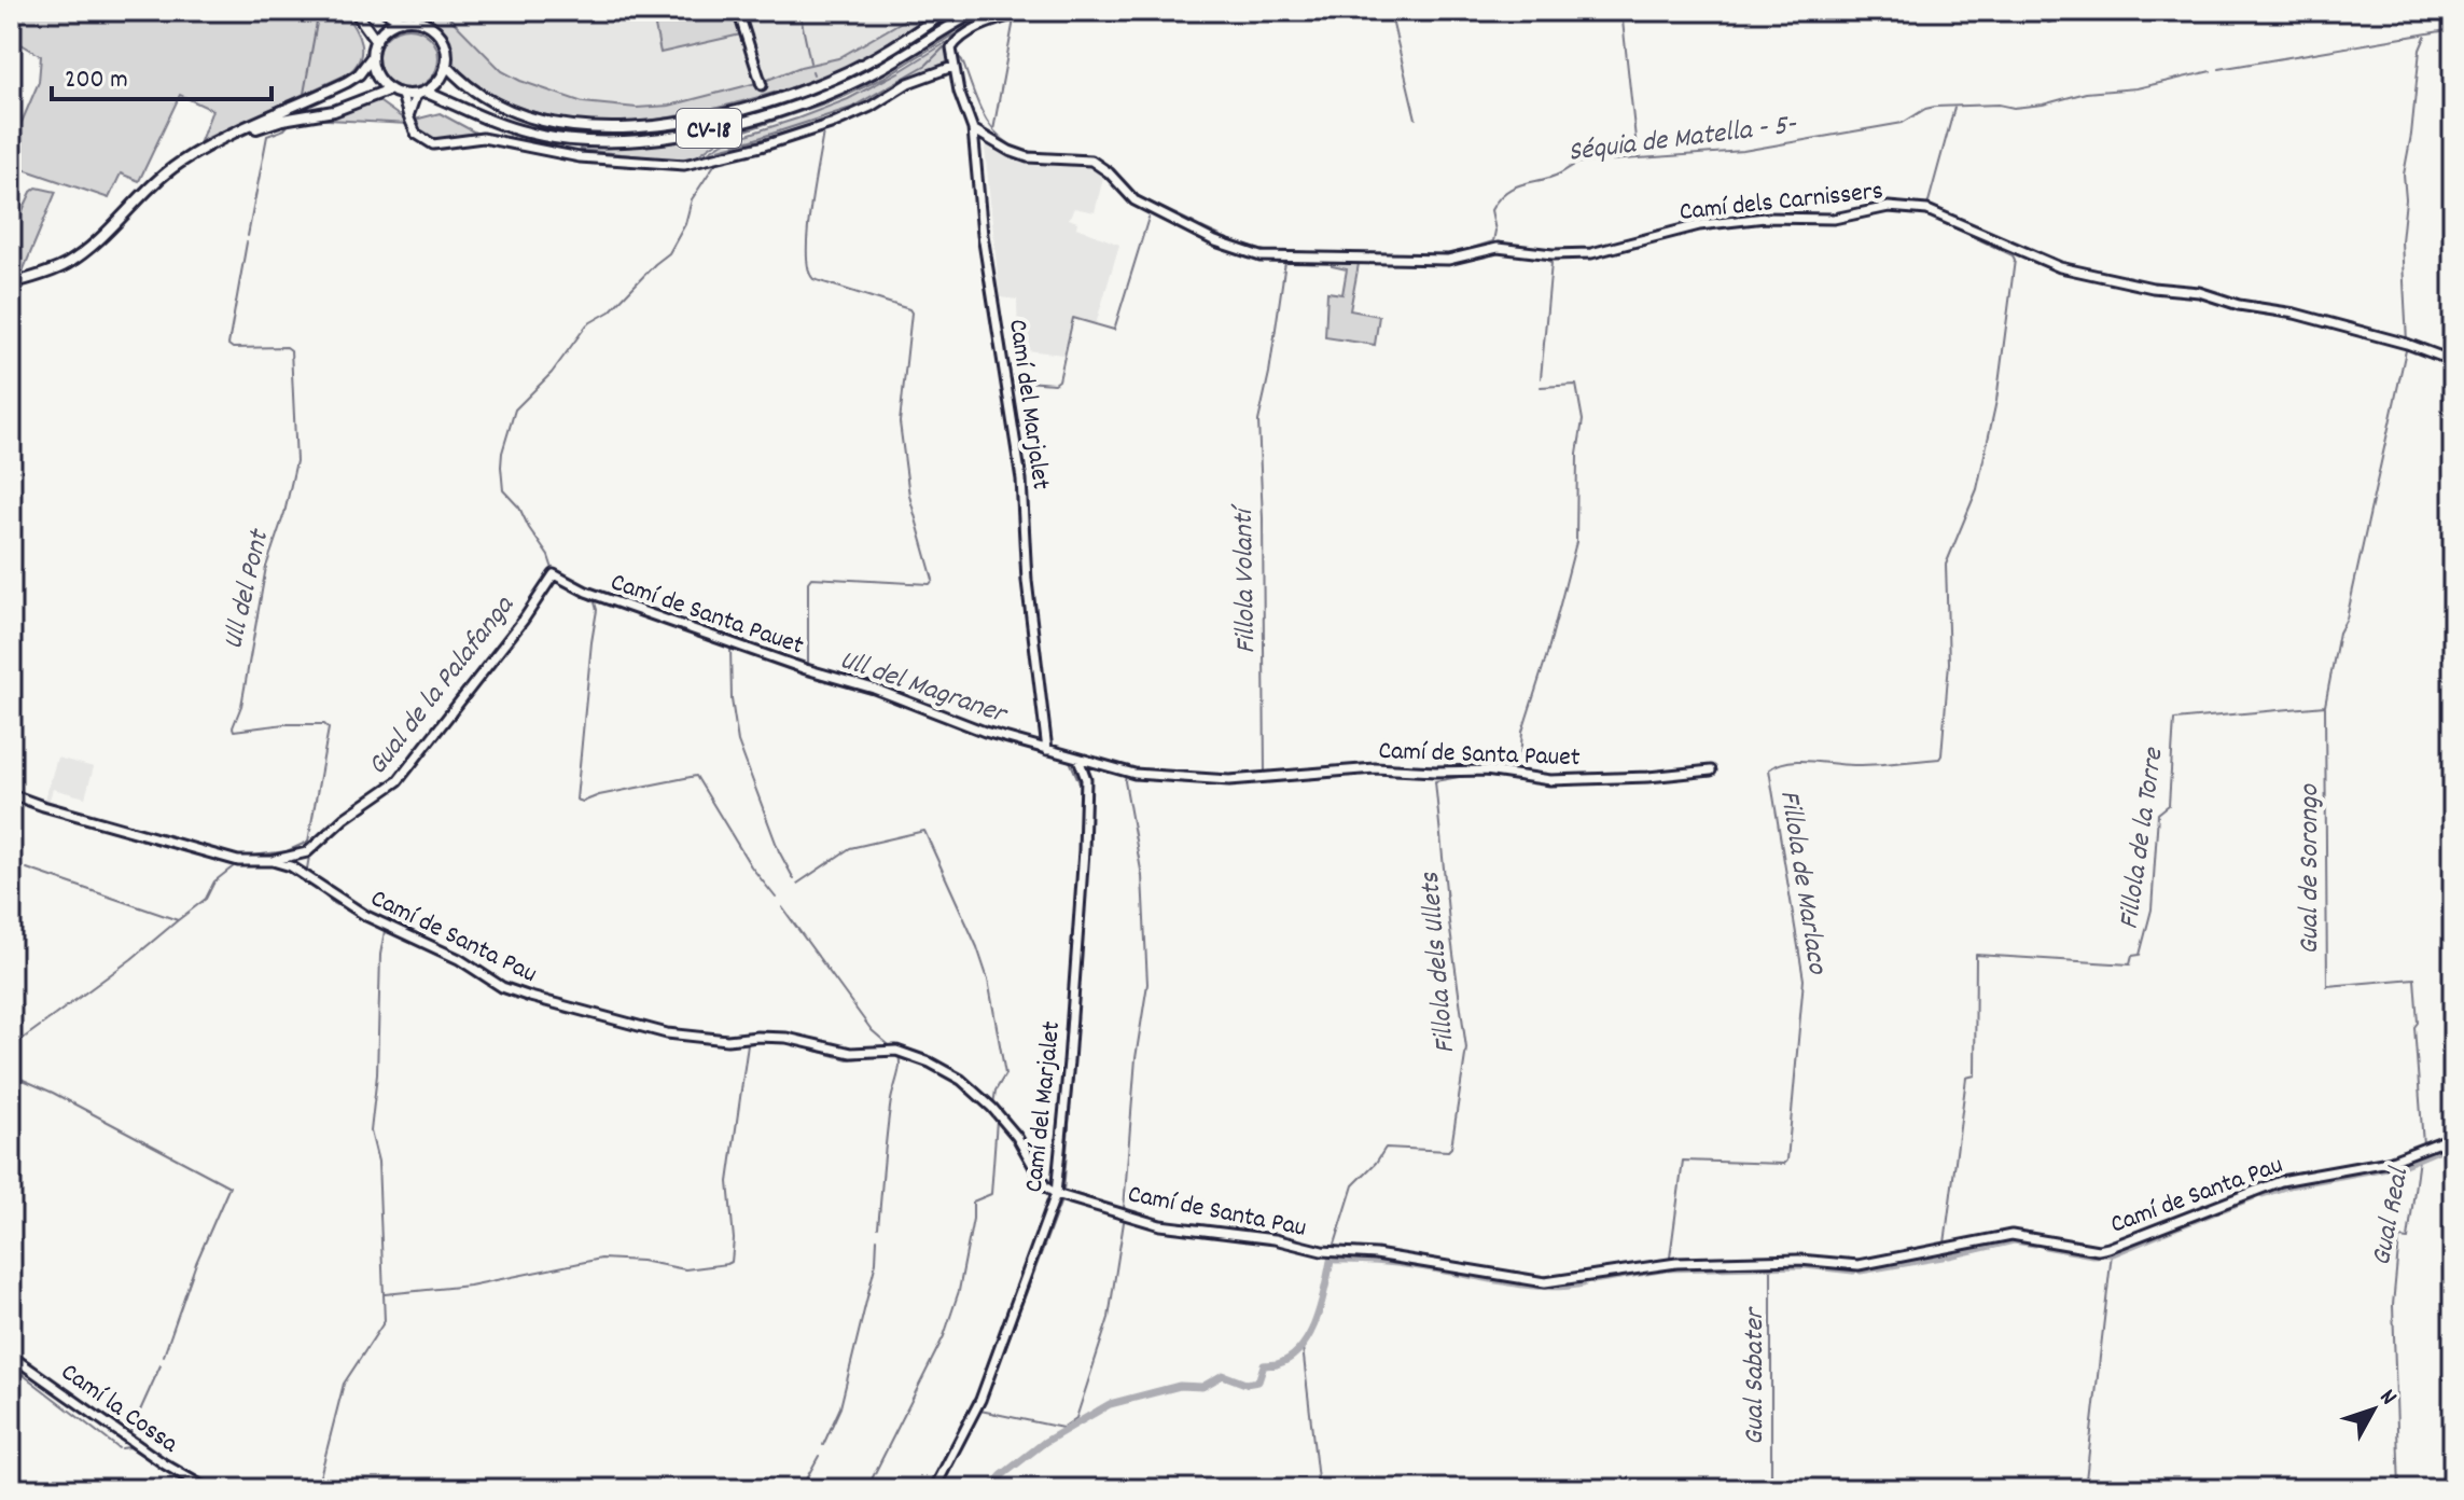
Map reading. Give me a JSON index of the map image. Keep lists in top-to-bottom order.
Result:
{
  "streets": {
    "main road": ["CV-18"],
    "street": [
      "Camí dels Carnissers",
      "Camí del Marjalet",
      "Camí de Santa Pauet",
      "Camí de Santa Pau",
      "Camí la Cossa"
    ]
  },
  "crossings": [
    ["Camí dels Carnissers", "Camí del Marjalet"],
    ["Camí del Marjalet", "Camí de Santa Pauet"],
    ["Camí del Marjalet", "Camí de Santa Pau"],
    ["Camí de Santa Pauet", "Camí de Santa Pau"]
  ],
  "water": [
    "Séquia de Matella - 5-",
    "Fillola Volantí",
    "Ull del Pont",
    "Gual de la Palafanga",
    "Ull del Magraner",
    "Fillola de la Torre",
    "Gual de Sorongo",
    "Fillola de Marlaco",
    "Fillola dels Ullets",
    "Gual Real",
    "Gual Sabater"
  ],
  "scale_bar": "200 m",
  "north": "top right"
}
